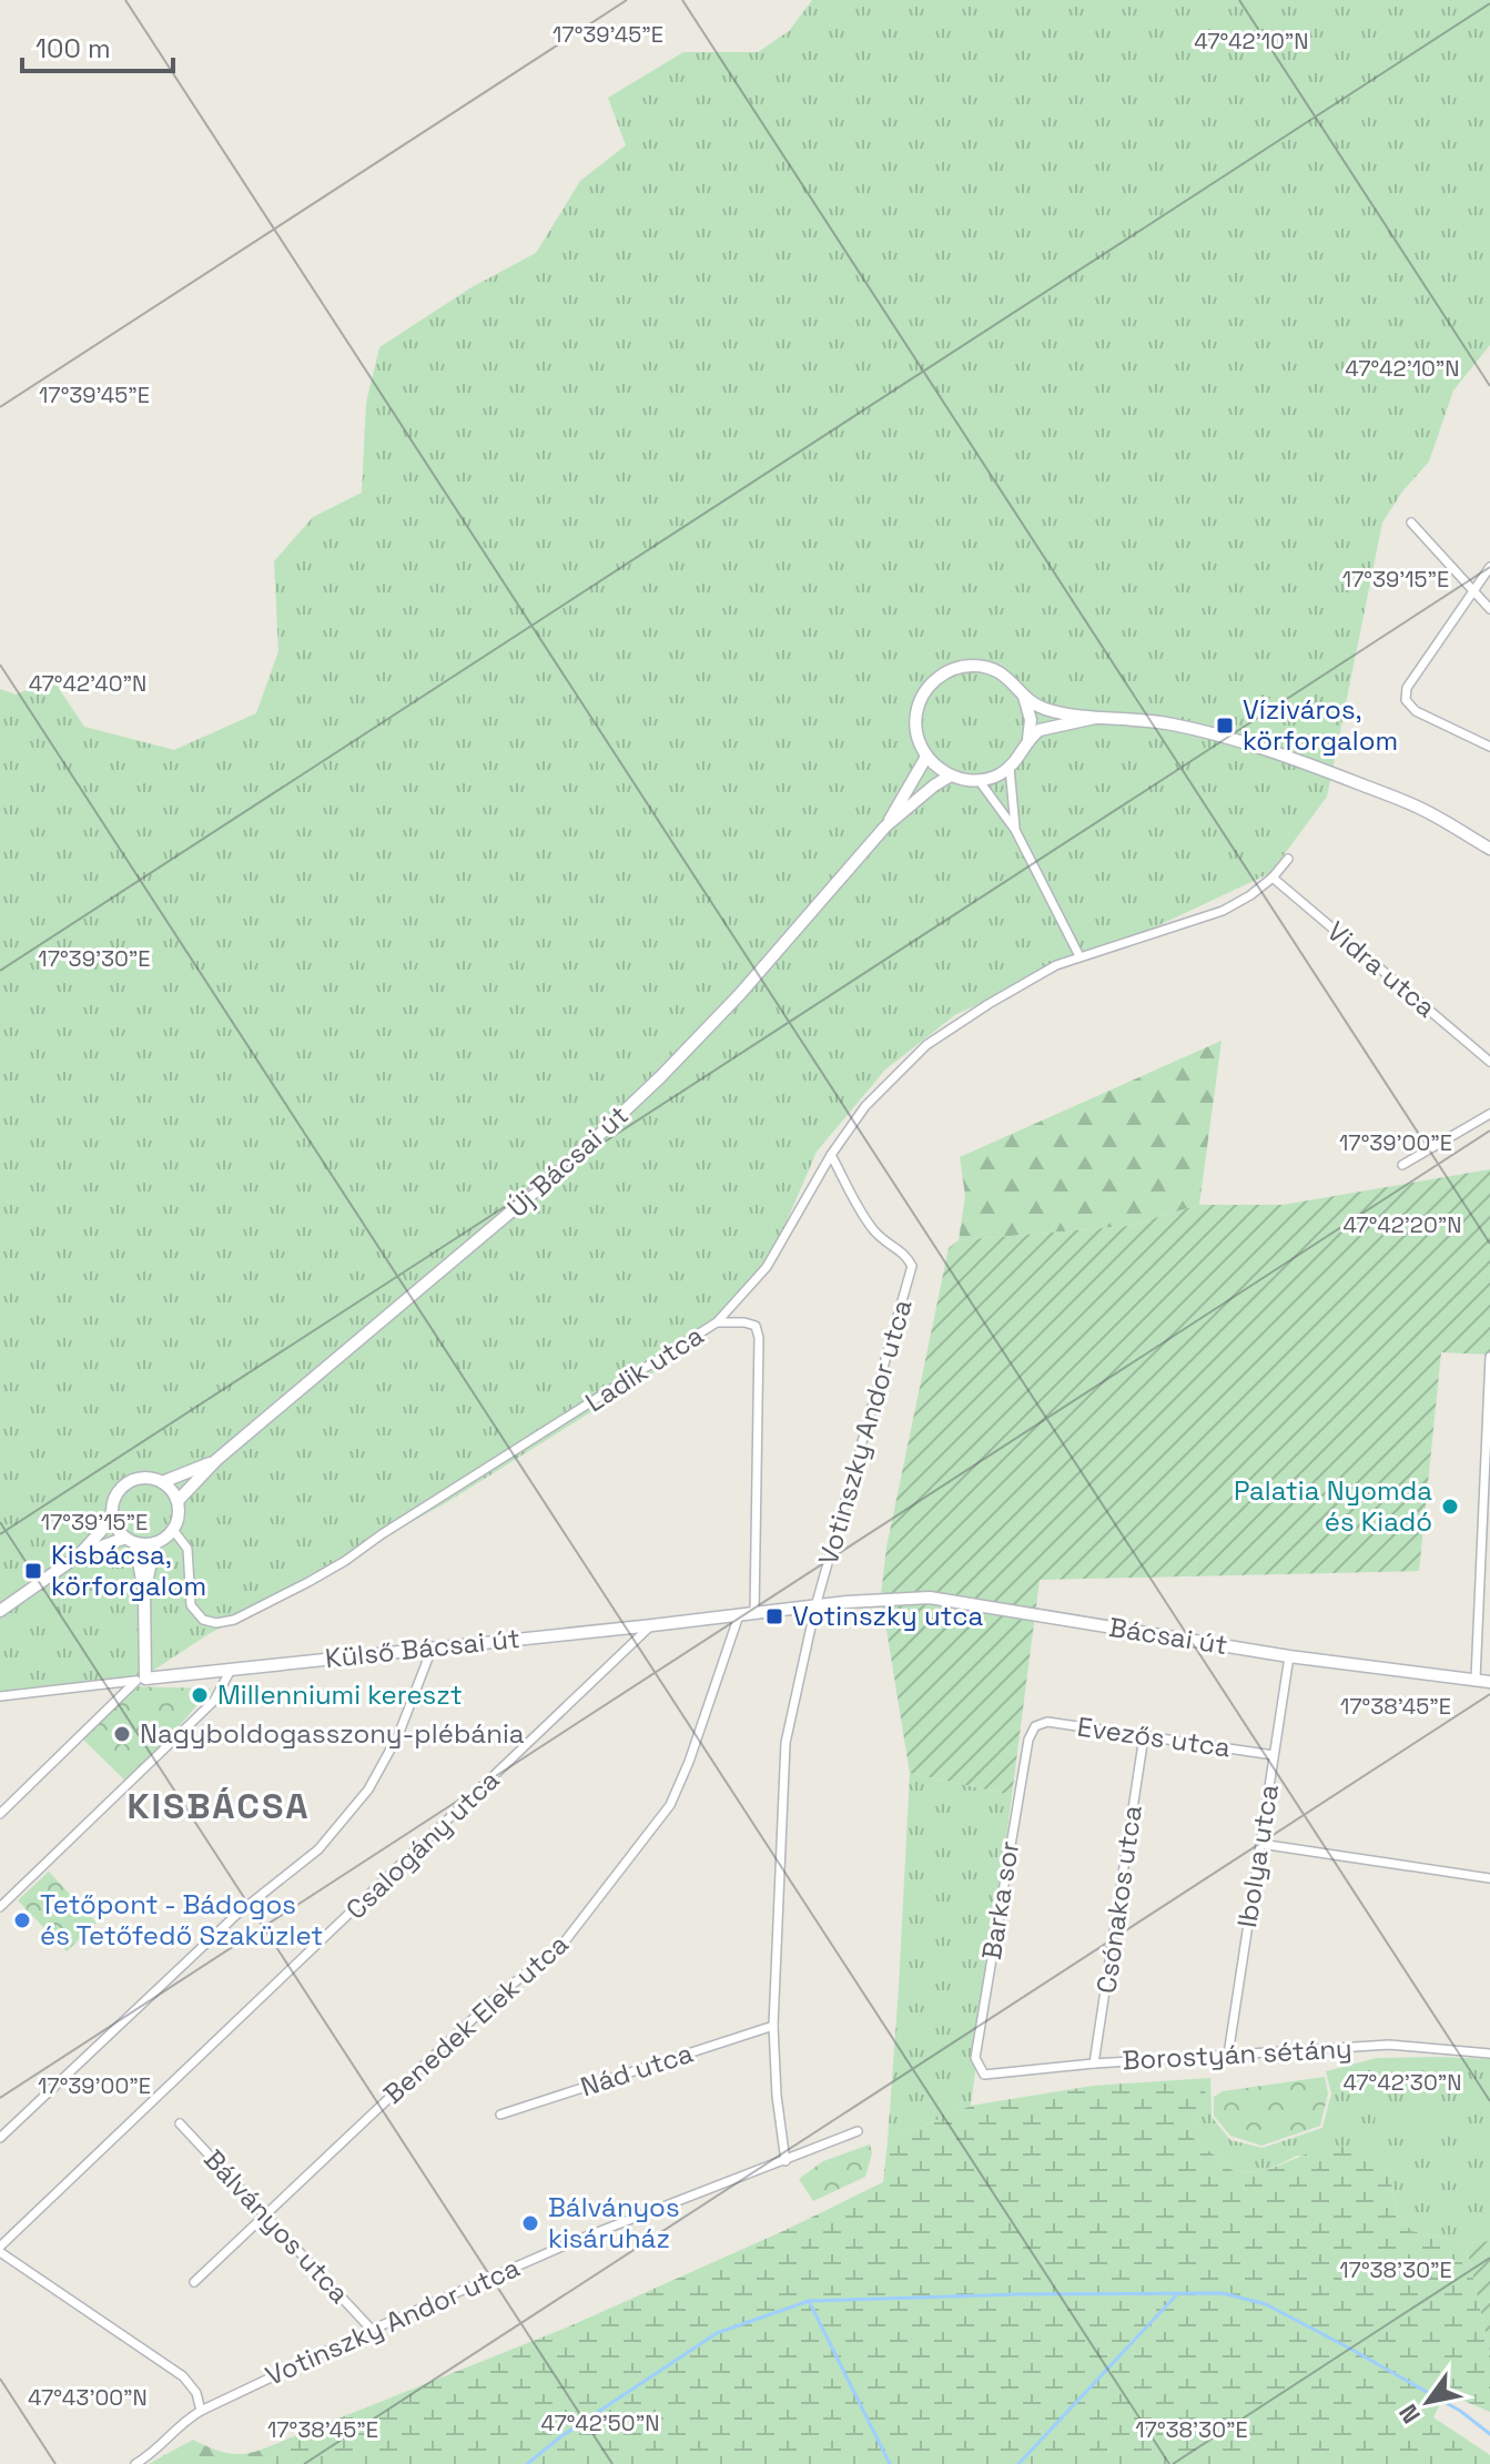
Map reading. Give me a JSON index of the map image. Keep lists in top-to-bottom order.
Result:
{
  "streets": {
    "street": [
      "Vidra utca",
      "Új Bácsai út",
      "Ladik utca",
      "Votinszky Andor utca",
      "Bácsai út",
      "Külső Bácsai út",
      "Evezős utca",
      "Csalogány utca",
      "Ibolya utca",
      "Csónakos utca",
      "Barka sor",
      "Benedek Elek utca",
      "Borostyán sétány",
      "Nád utca",
      "Bálványos utca"
    ]
  },
  "crossings": [
    ["Vidra utca", "Ladik utca"],
    ["Új Bácsai út", "Ladik utca"],
    ["Ladik utca", "Votinszky Andor utca"],
    ["Votinszky Andor utca", "Külső Bácsai út"],
    ["Votinszky Andor utca", "Nád utca"],
    ["Votinszky Andor utca", "Bálványos utca"],
    ["Bácsai út", "Külső Bácsai út"],
    ["Bácsai út", "Ibolya utca"],
    ["Külső Bácsai út", "Csalogány utca"],
    ["Külső Bácsai út", "Benedek Elek utca"],
    ["Evezős utca", "Ibolya utca"],
    ["Evezős utca", "Csónakos utca"],
    ["Evezős utca", "Barka sor"],
    ["Ibolya utca", "Borostyán sétány"],
    ["Csónakos utca", "Borostyán sétány"],
    ["Barka sor", "Borostyán sétány"],
    ["Benedek Elek utca", "Bálványos utca"]
  ],
  "districts": ["KISBÁCSA"],
  "places": {
    "transit": ["Víziváros, körforgalom", "Kisbácsa, körforgalom", "Votinszky utca"],
    "other": [
      "Palatia Nyomda és Kiadó",
      "Millenniumi kereszt",
      "Nagyboldogasszony-plébánia",
      "Tetőpont - Bádogos és Tetőfedő Szaküzlet",
      "Bálványos kisáruház"
    ]
  },
  "scale_bar": "100 m",
  "north": "bottom left",
  "coordinates": [
    "17°39'45\"E",
    "47°42'10\"N",
    "17°39'15\"E",
    "47°42'40\"N",
    "17°39'30\"E",
    "17°39'00\"E",
    "47°42'20\"N",
    "17°38'45\"E",
    "47°42'30\"N",
    "17°38'30\"E",
    "47°43'00\"N",
    "47°42'50\"N"
  ]
}
